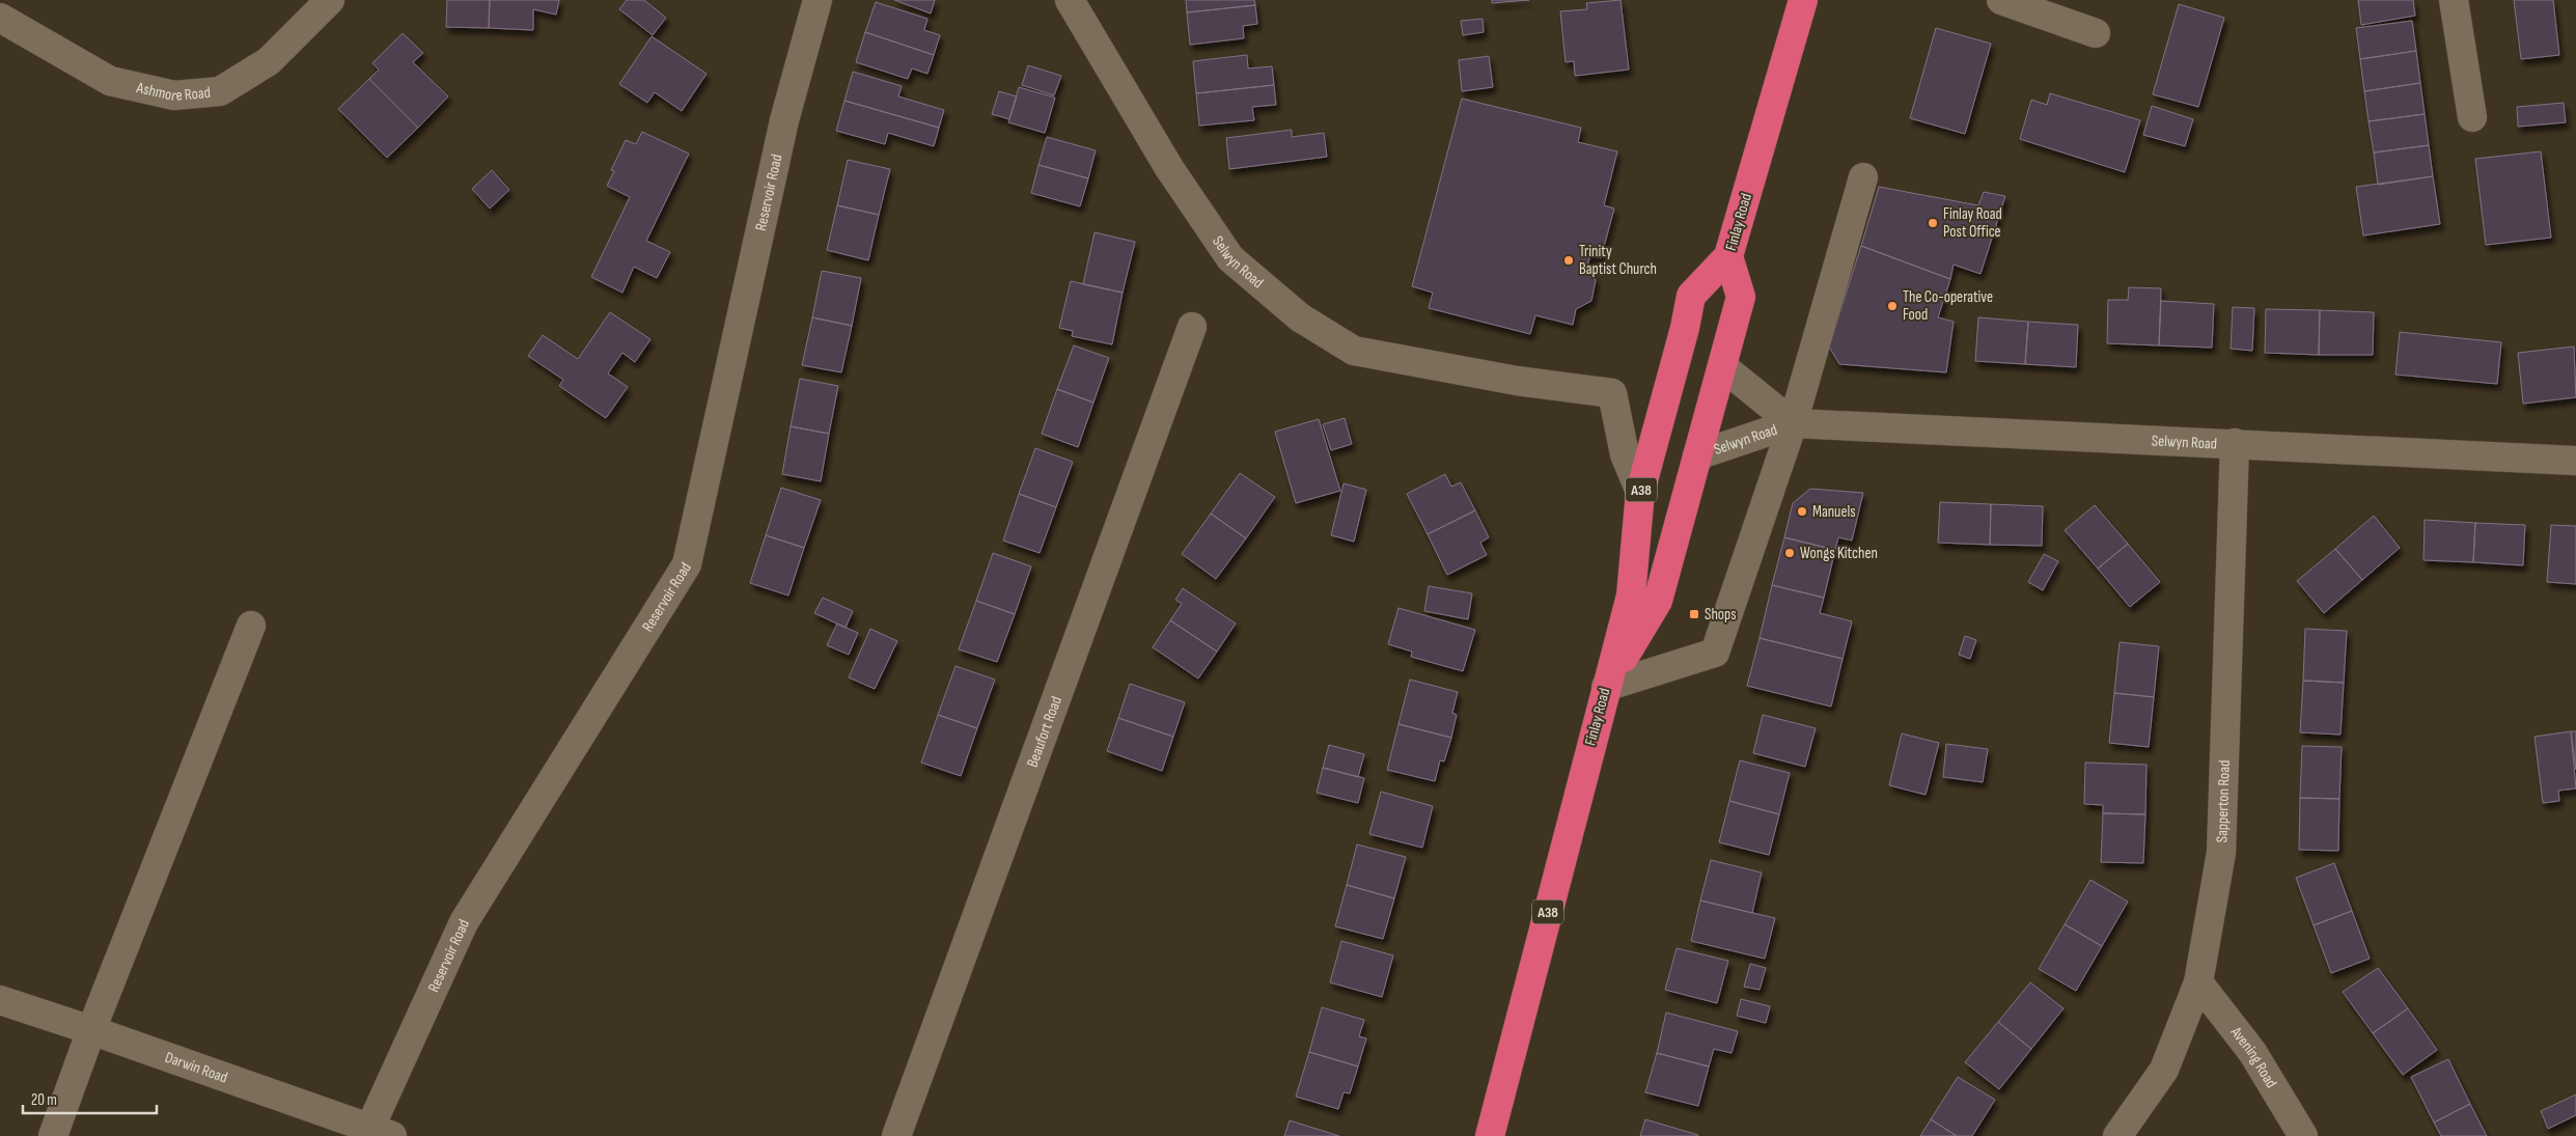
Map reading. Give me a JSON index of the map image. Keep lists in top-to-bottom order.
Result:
{
  "streets": {
    "highway": ["Finlay Road", "A38"],
    "street": [
      "Ashmore Road",
      "Reservoir Road",
      "Selwyn Road",
      "Beaufort Road",
      "Sapperton Road",
      "Avening Road",
      "Darwin Road"
    ]
  },
  "crossings": [
    ["Reservoir Road", "Darwin Road"],
    ["Finlay Road", "Selwyn Road"],
    ["Selwyn Road", "Sapperton Road"],
    ["Sapperton Road", "Avening Road"]
  ],
  "places": {
    "other": [
      "Finlay Road Post Office",
      "Trinity Baptist Church",
      "The Co-operative Food",
      "Manuels",
      "Wongs Kitchen"
    ],
    "transit": ["Shops"]
  },
  "scale_bar": "20 m"
}
